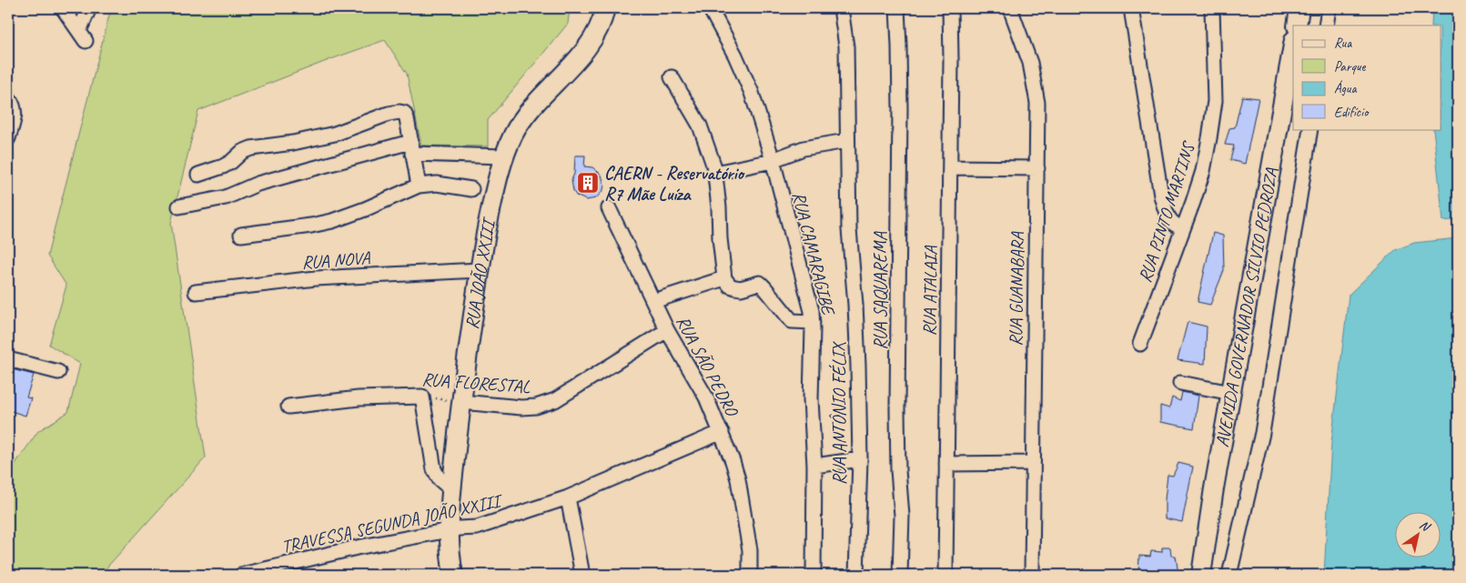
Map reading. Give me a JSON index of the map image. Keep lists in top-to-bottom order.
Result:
{
  "streets": {
    "main road": ["RUA JOÃO XXIII", "AVENIDA GOVERNADOR SÍLVIO PEDROZA"],
    "street": [
      "RUA PINTO MARTINS",
      "RUA CAMARAGIBE",
      "RUA NOVA",
      "RUA GUANABARA",
      "RUA SAQUAREMA",
      "RUA ATALAIA",
      "RUA SÃO PEDRO",
      "RUA FLORESTAL",
      "RUA ANTÔNIO FÉLIX",
      "TRAVESSA SEGUNDA JOÃO XXIII"
    ]
  },
  "crossings": [
    ["RUA NOVA", "RUA JOÃO XXIII"],
    ["RUA JOÃO XXIII", "RUA FLORESTAL"],
    ["RUA JOÃO XXIII", "TRAVESSA SEGUNDA JOÃO XXIII"],
    ["RUA SÃO PEDRO", "RUA FLORESTAL"],
    ["RUA SÃO PEDRO", "TRAVESSA SEGUNDA JOÃO XXIII"]
  ],
  "places": {
    "building": ["CAERN - Reservatório R7 Mãe Luíza"]
  },
  "legend": [
    "Rua",
    "Parque",
    "Água",
    "Edifício"
  ],
  "north": "top right"
}
